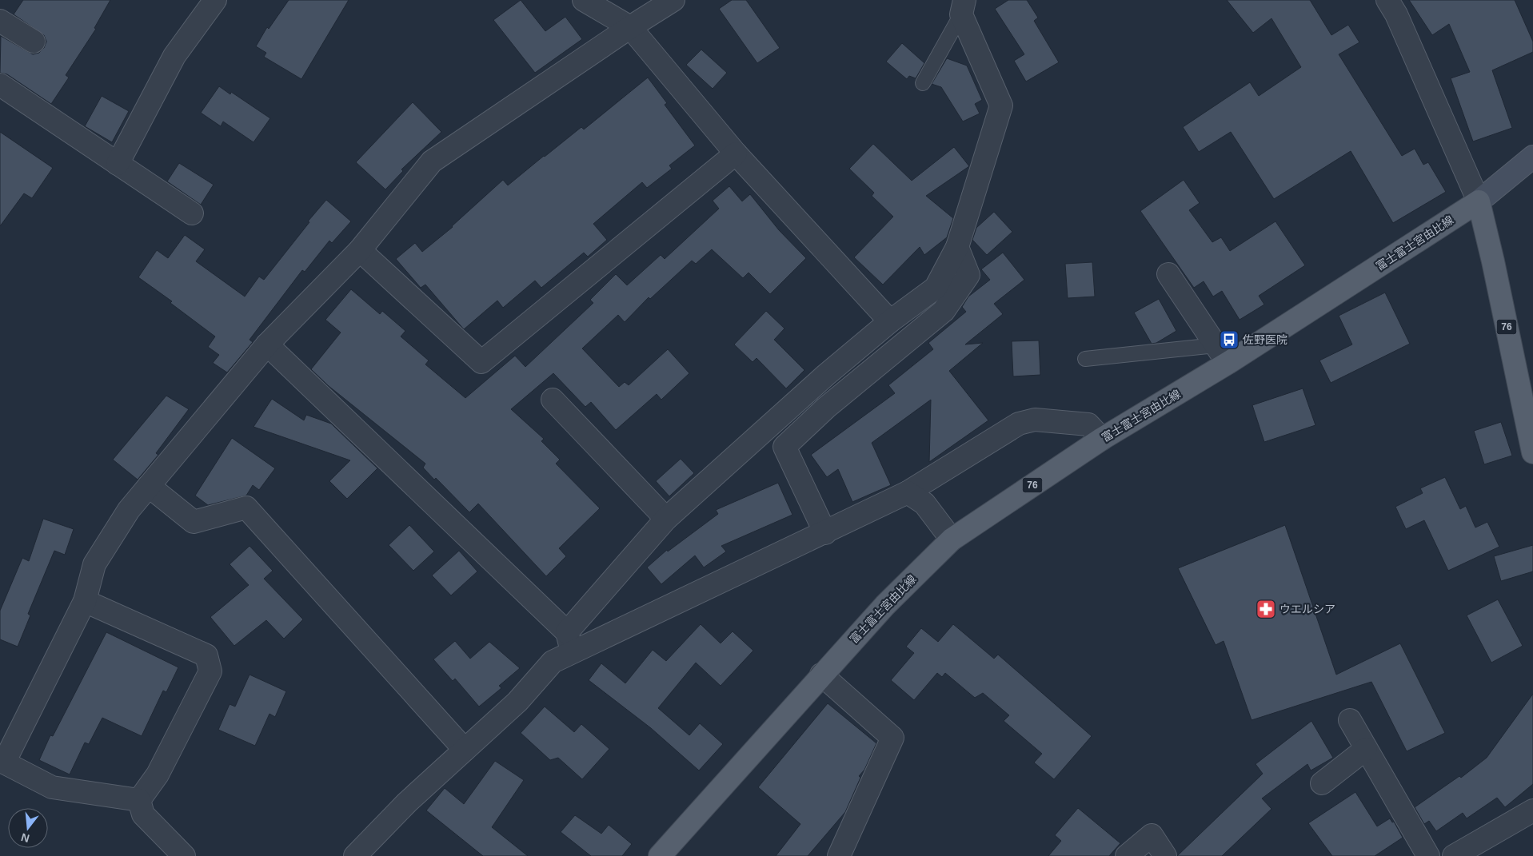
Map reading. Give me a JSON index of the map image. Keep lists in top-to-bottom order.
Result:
{
  "streets": {
    "main road": ["富士富士宮由比線", "76"]
  },
  "crossings": [
    ["富士富士宮由比線", "76"]
  ],
  "places": {
    "bus stop": ["佐野医院"],
    "pharmacy": ["ウエルシア"]
  },
  "north": "bottom"
}
